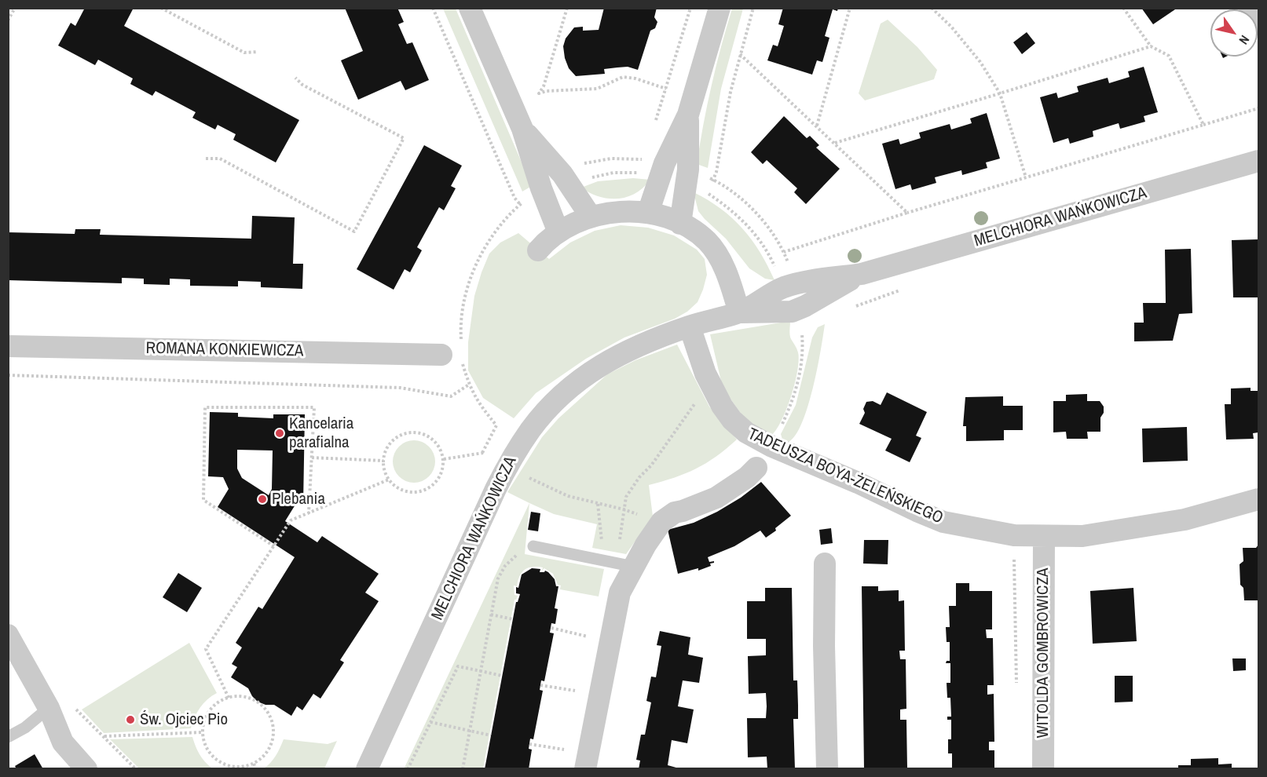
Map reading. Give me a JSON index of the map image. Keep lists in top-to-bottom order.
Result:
{
  "streets": {
    "street": [
      "MELCHIORA WAŃKOWICZA",
      "ROMANA KONKIEWICZA",
      "TADEUSZA BOYA-ŻELEŃSKIEGO",
      "WITOLDA GOMBROWICZA"
    ]
  },
  "crossings": [
    ["MELCHIORA WAŃKOWICZA", "TADEUSZA BOYA-ŻELEŃSKIEGO"],
    ["TADEUSZA BOYA-ŻELEŃSKIEGO", "WITOLDA GOMBROWICZA"]
  ],
  "places": ["Kancelaria parafialna", "Plebania", "Św. Ojciec Pio"],
  "north": "bottom right"
}
